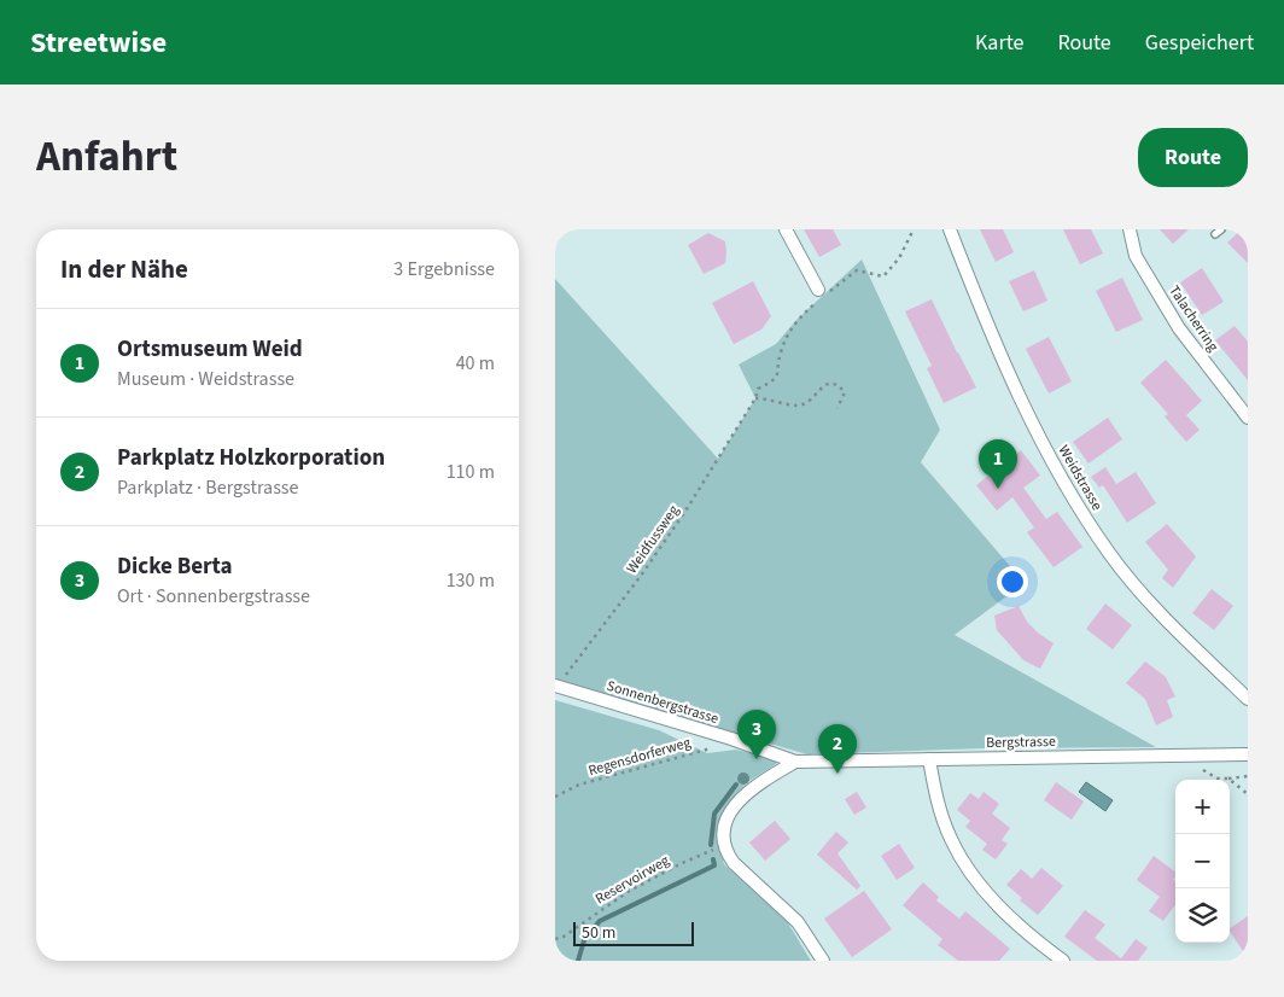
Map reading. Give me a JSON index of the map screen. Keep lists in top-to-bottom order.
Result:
{
  "streets": {
    "street": [
      "Talacherring",
      "Weidstrasse",
      "Sonnenbergstrasse",
      "Bergstrasse"
    ],
    "path": ["Weidfussweg", "Regensdorferweg", "Reservoirweg"]
  },
  "crossings": [
    ["Weidfussweg", "Sonnenbergstrasse"],
    ["Sonnenbergstrasse", "Bergstrasse"],
    ["Sonnenbergstrasse", "Regensdorferweg"]
  ],
  "scale_bar": "50 m",
  "page": {
    "header": "Streetwise",
    "nav": ["Karte", "Route", "Gespeichert"],
    "title": "Anfahrt",
    "buttons": "Route",
    "heading": ["In der Nähe", "3 Ergebnisse"],
    "list": [
      {
        "mark": "1",
        "name": "Ortsmuseum Weid",
        "note": "Museum · Weidstrasse",
        "value": "40 m"
      },
      {
        "mark": "2",
        "name": "Parkplatz Holzkorporation",
        "note": "Parkplatz · Bergstrasse",
        "value": "110 m"
      },
      {
        "mark": "3",
        "name": "Dicke Berta",
        "note": "Ort · Sonnenbergstrasse",
        "value": "130 m"
      }
    ],
    "pins": ["1", "3", "2"],
    "map_buttons": ["+", "−"],
    "scale": "50 m"
  }
}
